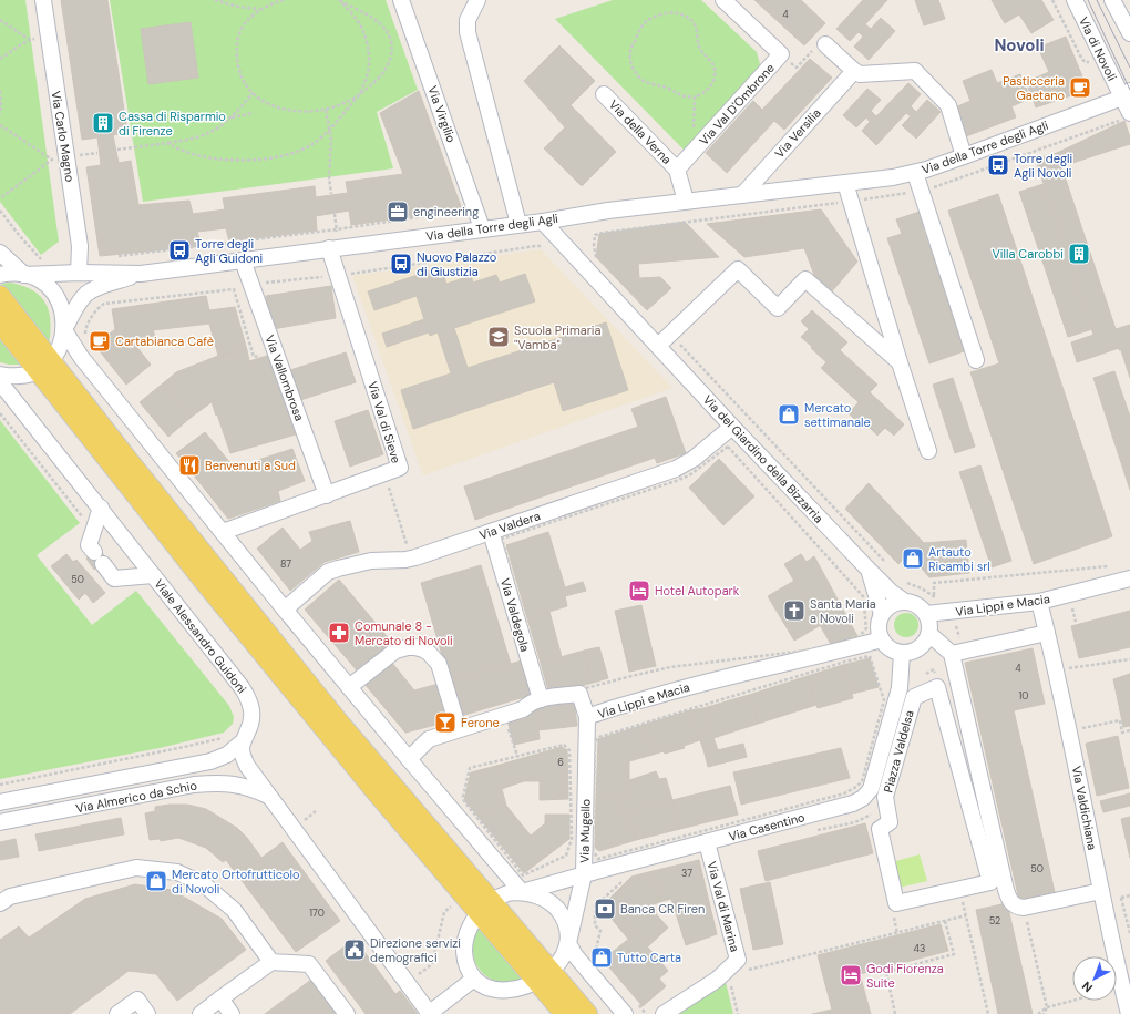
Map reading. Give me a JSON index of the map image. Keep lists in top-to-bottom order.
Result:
{
  "streets": {
    "street": [
      "Via di Novoli",
      "Via Val D'Ombrone",
      "Via Virgilio",
      "Via della Verna",
      "Via Versilia",
      "Via Carlo Magno",
      "Via della Torre degli Agli",
      "Via Vallombrosa",
      "Via Val di Sieve",
      "Via del Giardino della Bizzarria",
      "Via Valdera",
      "Via Lippi e Macia",
      "Via Valdegola",
      "Viale Alessandro Guidoni",
      "Piazza Valdelsa",
      "Via Almerico da Schio",
      "Via Valdichiana",
      "Via Casentino",
      "Via Mugello",
      "Via Val di Marina"
    ]
  },
  "crossings": [
    ["Via di Novoli", "Via della Torre degli Agli"],
    ["Via Val D'Ombrone", "Via della Verna"],
    ["Via Virgilio", "Via della Torre degli Agli"],
    ["Via Versilia", "Via della Torre degli Agli"],
    ["Via Carlo Magno", "Via della Torre degli Agli"],
    ["Via della Torre degli Agli", "Via Vallombrosa"],
    ["Via della Torre degli Agli", "Via Val di Sieve"],
    ["Via della Torre degli Agli", "Via del Giardino della Bizzarria"],
    ["Via Vallombrosa", "Via Val di Sieve"],
    ["Via del Giardino della Bizzarria", "Via Valdera"],
    ["Via del Giardino della Bizzarria", "Via Lippi e Macia"],
    ["Via del Giardino della Bizzarria", "Via Casentino"],
    ["Via Valdera", "Via Valdegola"],
    ["Via Lippi e Macia", "Via Valdegola"],
    ["Via Lippi e Macia", "Via Valdichiana"],
    ["Via Lippi e Macia", "Via Casentino"],
    ["Via Lippi e Macia", "Via Mugello"],
    ["Viale Alessandro Guidoni", "Via Almerico da Schio"],
    ["Via Casentino", "Via Mugello"],
    ["Via Casentino", "Via Val di Marina"]
  ],
  "districts": ["Novoli"],
  "places": {
    "cafe": ["Pasticceria Gaetano", "Cartabianca Cafè"],
    "building": ["Cassa di Risparmio di Firenze", "Villa Carobbi"],
    "bus stop": ["Torre degli Agli Novoli", "Torre degli Agli Guidoni", "Nuovo Palazzo di Giustizia"],
    "office": ["engineering"],
    "school or university": ["Scuola Primaria \"Vamba\""],
    "shop": [
      "Mercato settimanale",
      "Artauto Ricambi srl",
      "Mercato Ortofrutticolo di Novoli",
      "Tutto Carta"
    ],
    "restaurant": ["Benvenuti a Sud"],
    "hotel": ["Hotel Autopark", "Godi Fiorenza Suite"],
    "church": ["Santa Maria a Novoli"],
    "pharmacy": ["Comunale 8 - Mercato di Novoli"],
    "bar": ["Ferone"],
    "bank": ["Banca CR Firen"],
    "public building": ["Direzione servizi demografici"]
  },
  "house_numbers": [
    "4",
    "87",
    "50",
    "4",
    "10",
    "6",
    "50",
    "37",
    "170",
    "52",
    "43"
  ],
  "north": "bottom left"
}
